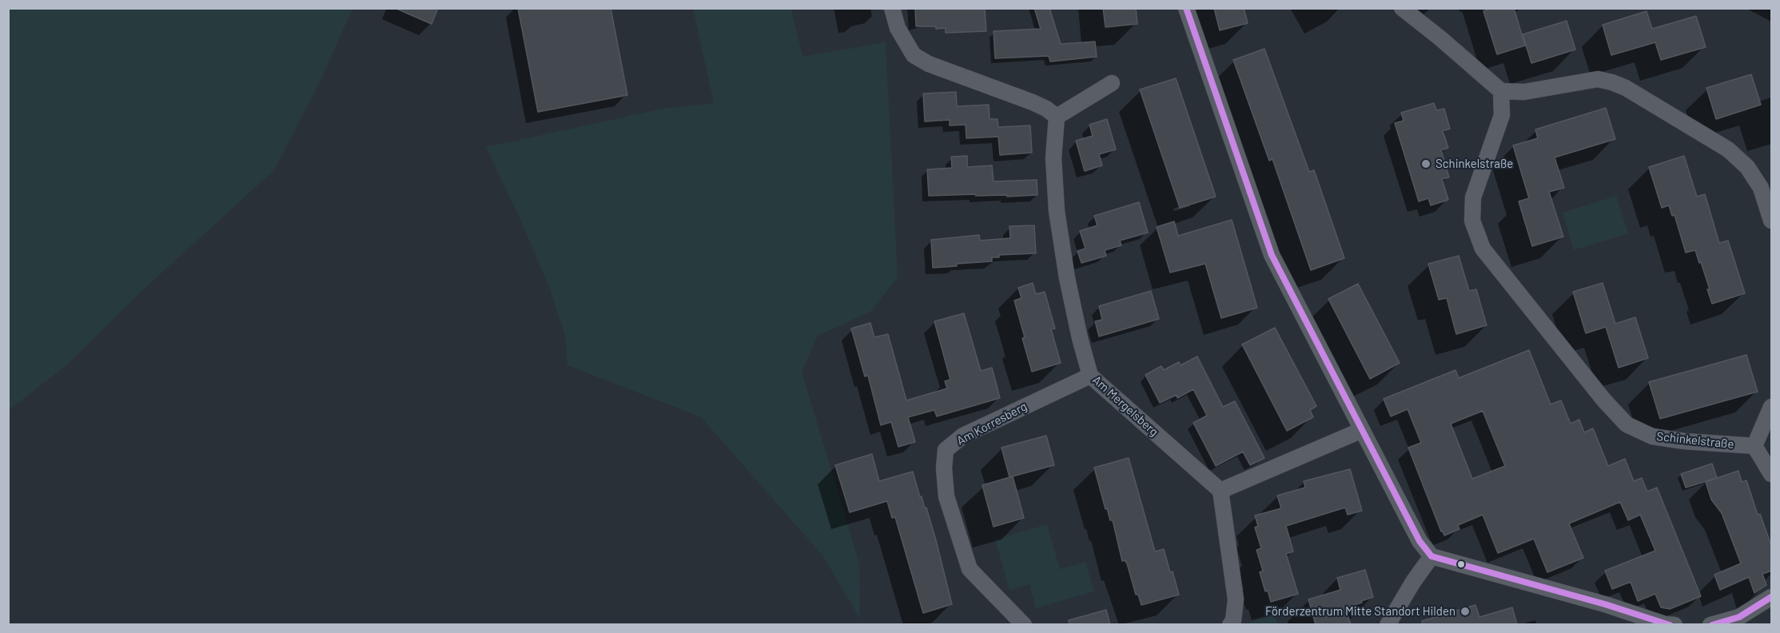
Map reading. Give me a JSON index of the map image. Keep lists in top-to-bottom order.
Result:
{
  "streets": {
    "street": ["Am Mergelsberg", "Am Korresberg", "Schinkelstraße"]
  },
  "crossings": [
    ["Am Mergelsberg", "Am Korresberg"]
  ],
  "places": ["Schinkelstraße", "Förderzentrum Mitte Standort Hilden"]
}
